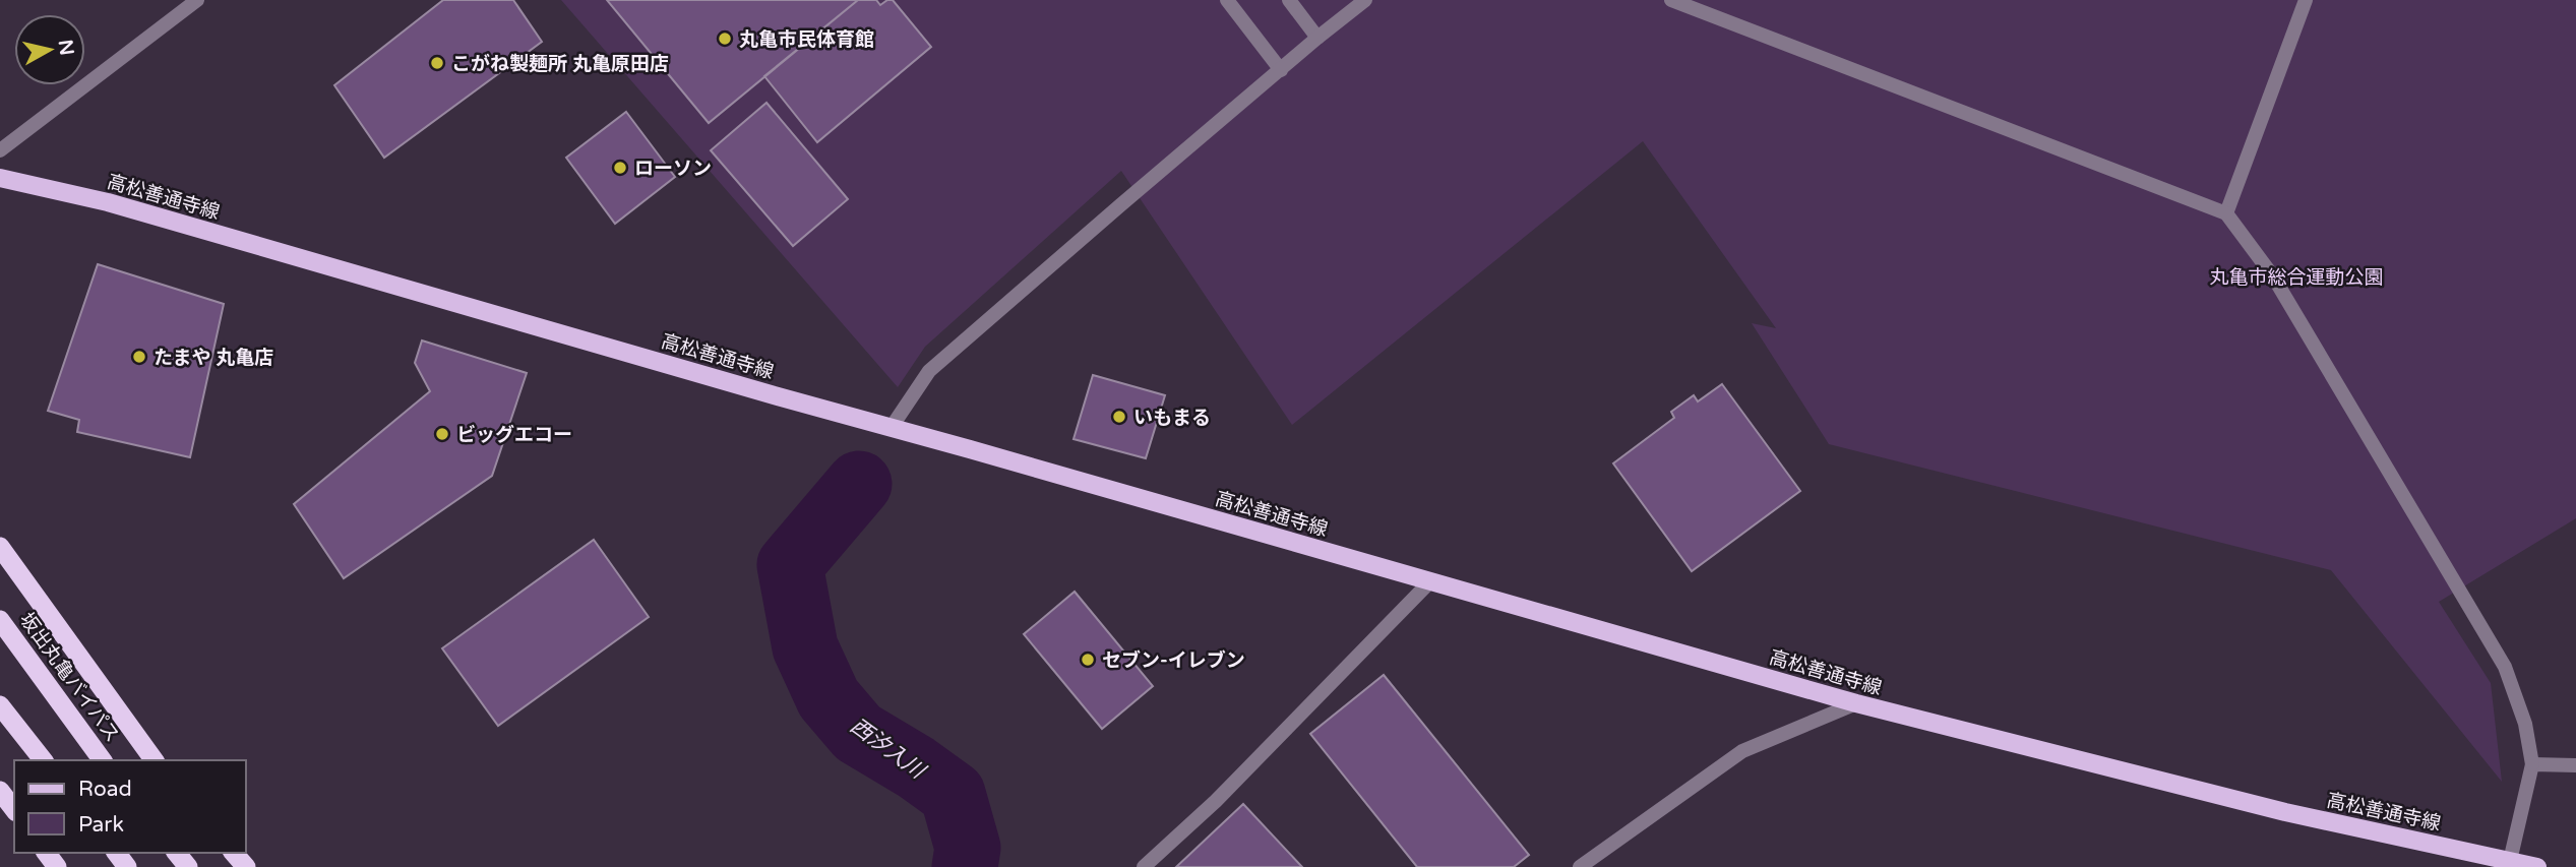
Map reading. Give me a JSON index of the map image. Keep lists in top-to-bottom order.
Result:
{
  "streets": {
    "highway": ["坂出丸亀バイパス"],
    "main road": ["高松善通寺線"]
  },
  "water": ["西汐入川"],
  "parks": ["丸亀市総合運動公園"],
  "places": [
    "丸亀市民体育館",
    "こがね製麺所 丸亀原田店",
    "ローソン",
    "たまや 丸亀店",
    "いもまる",
    "ビッグエコー",
    "セブン-イレブン"
  ],
  "legend": ["Road", "Park"],
  "north": "right"
}
